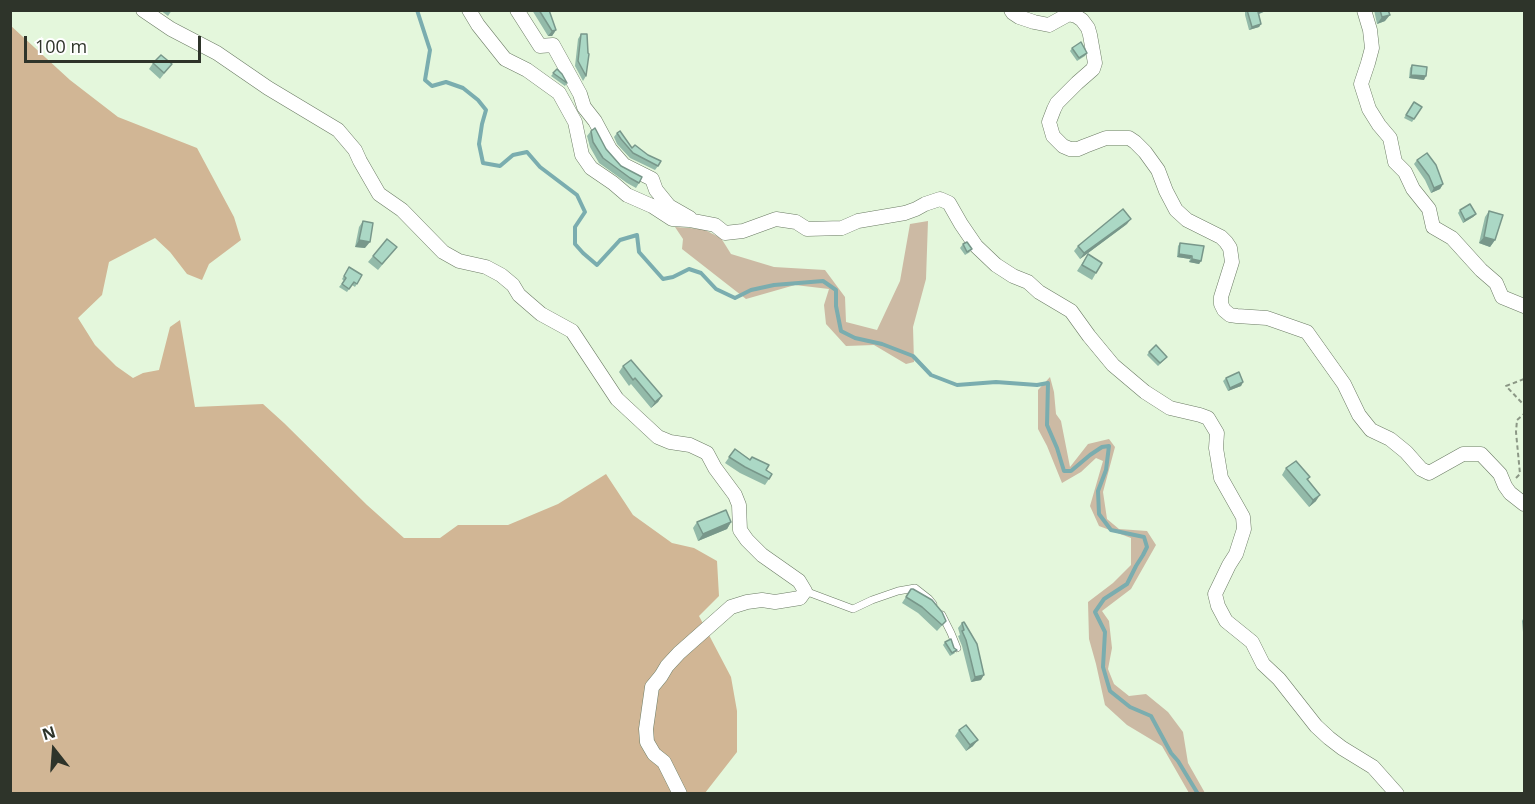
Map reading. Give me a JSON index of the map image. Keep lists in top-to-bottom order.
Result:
{
  "scale_bar": "100 m",
  "north": "top"
}
